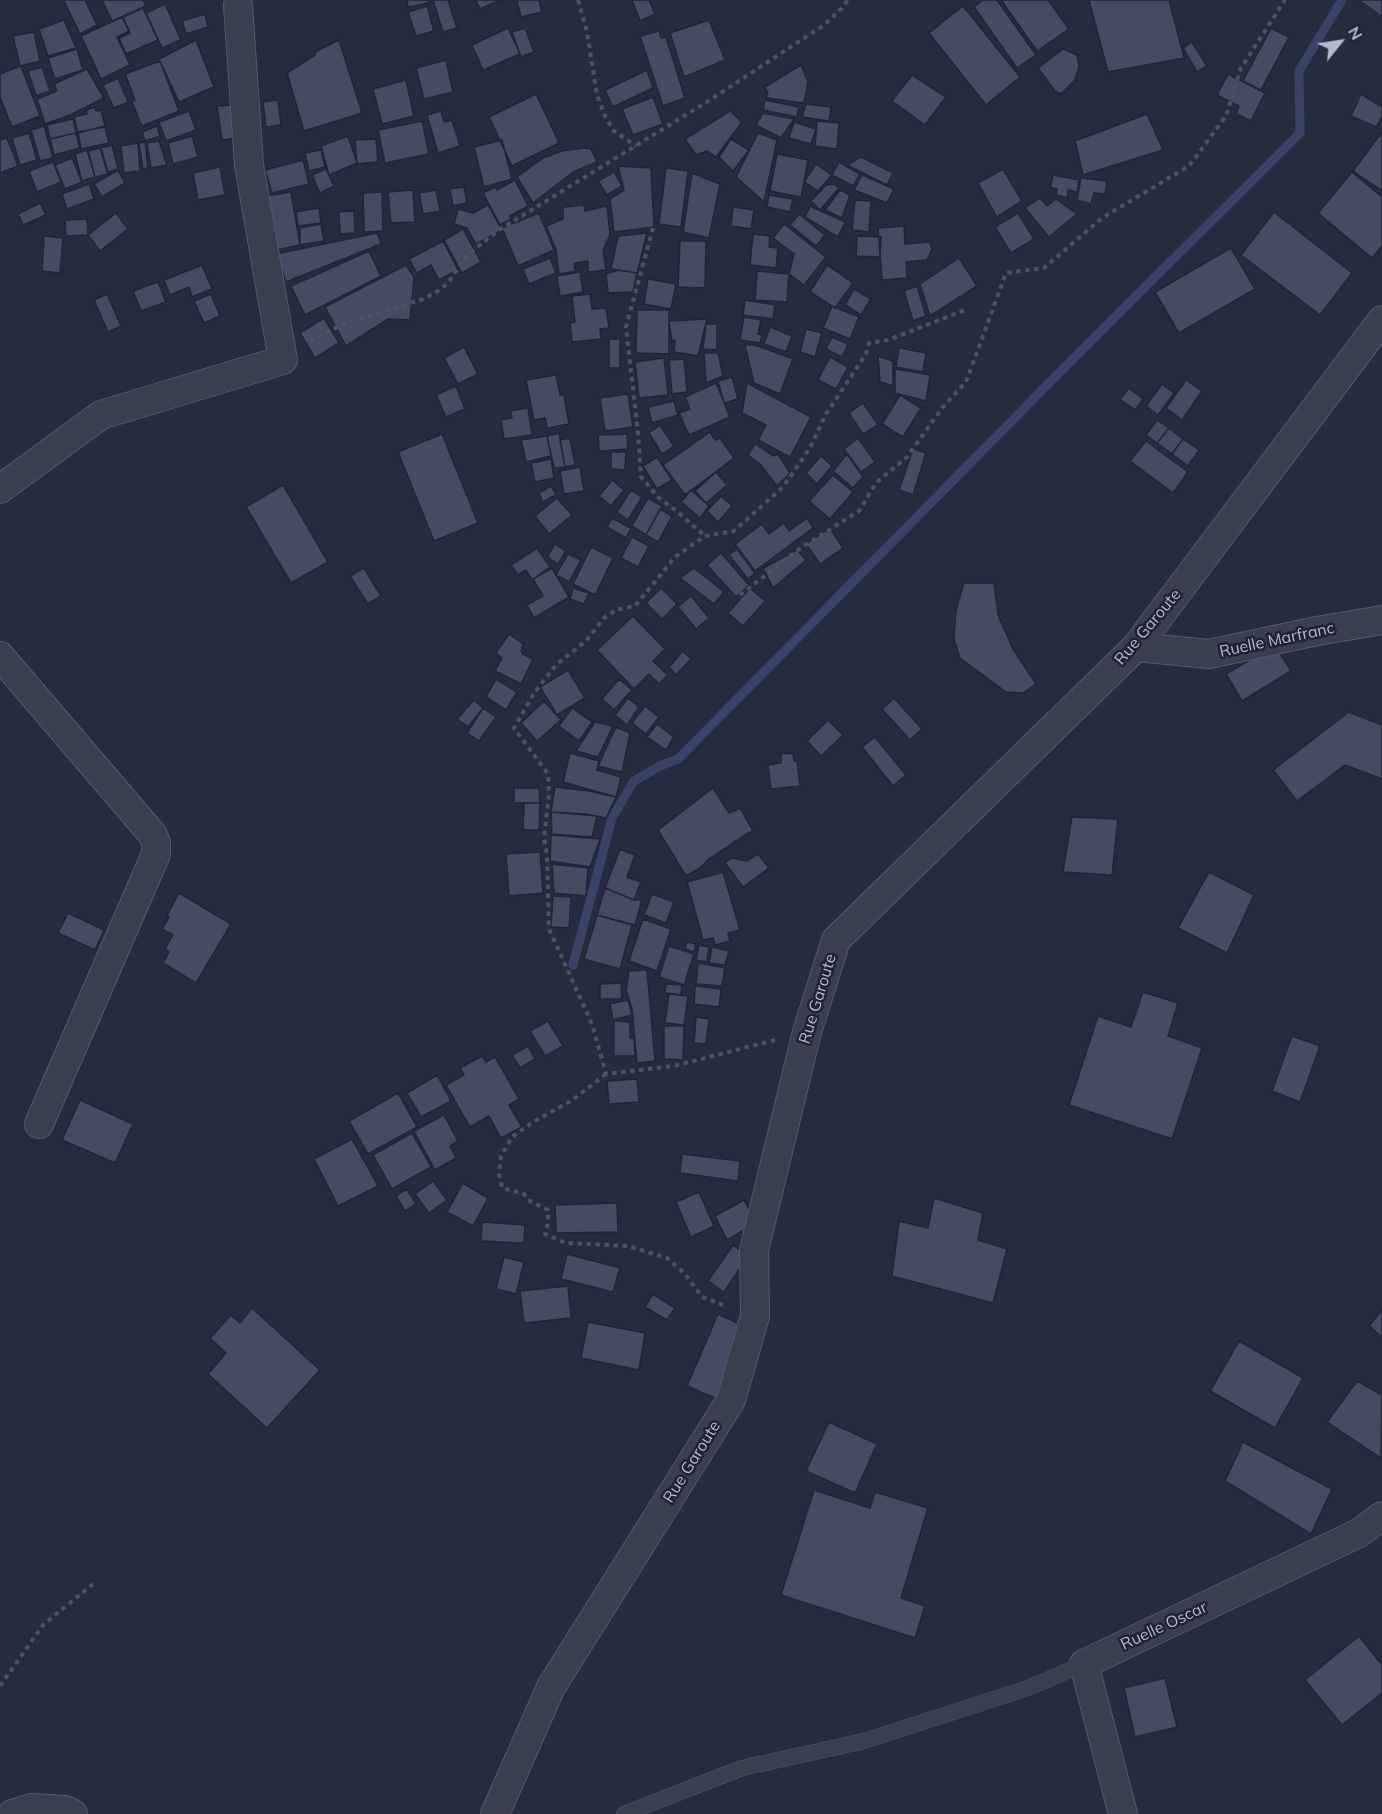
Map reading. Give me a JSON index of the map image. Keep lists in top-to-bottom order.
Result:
{
  "streets": {
    "street": ["Rue Garoute", "Ruelle Marfranc", "Ruelle Oscar"]
  },
  "crossings": [
    ["Rue Garoute", "Ruelle Marfranc"]
  ],
  "north": "top right"
}
